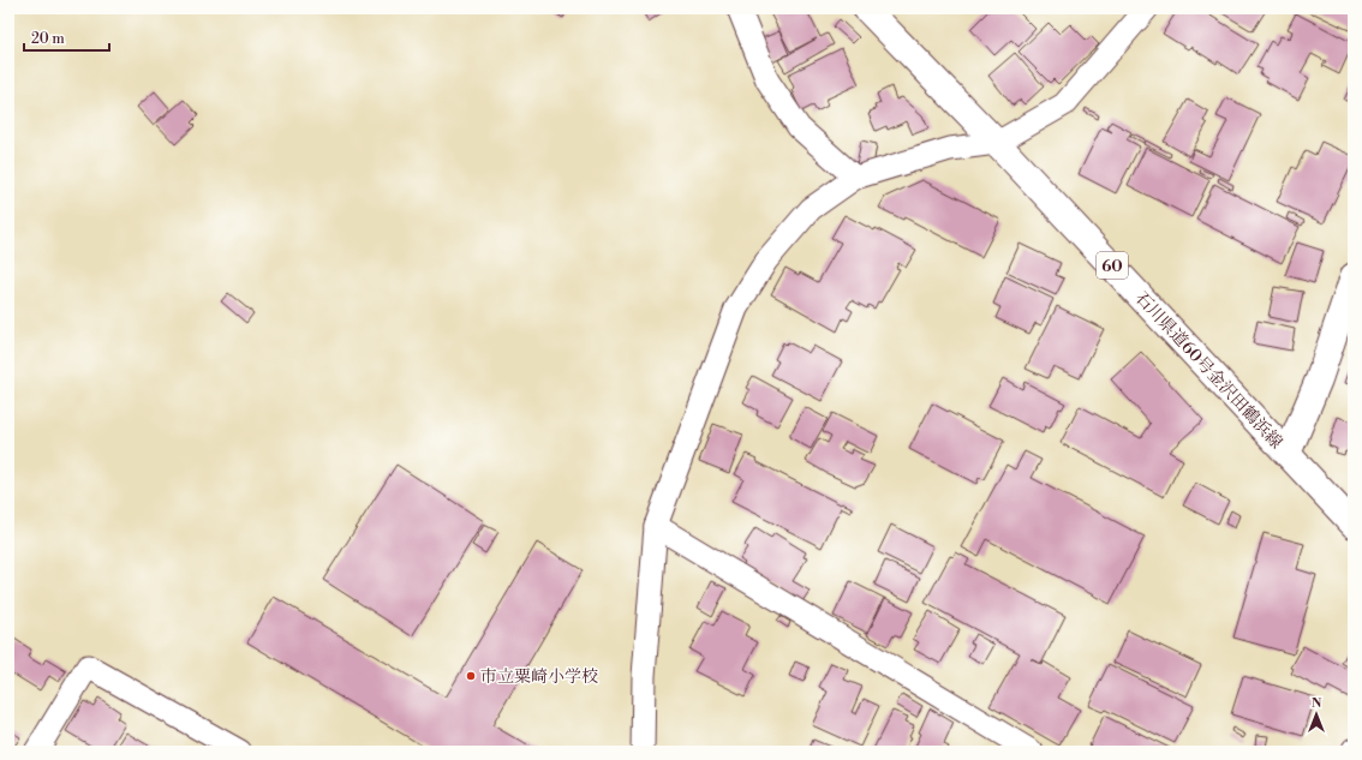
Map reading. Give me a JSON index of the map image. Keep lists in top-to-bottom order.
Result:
{
  "streets": {
    "main road": ["60", "石川県道60号金沢田鶴浜線"]
  },
  "places": ["市立粟崎小学校"],
  "scale_bar": "20 m",
  "north": "top"
}
